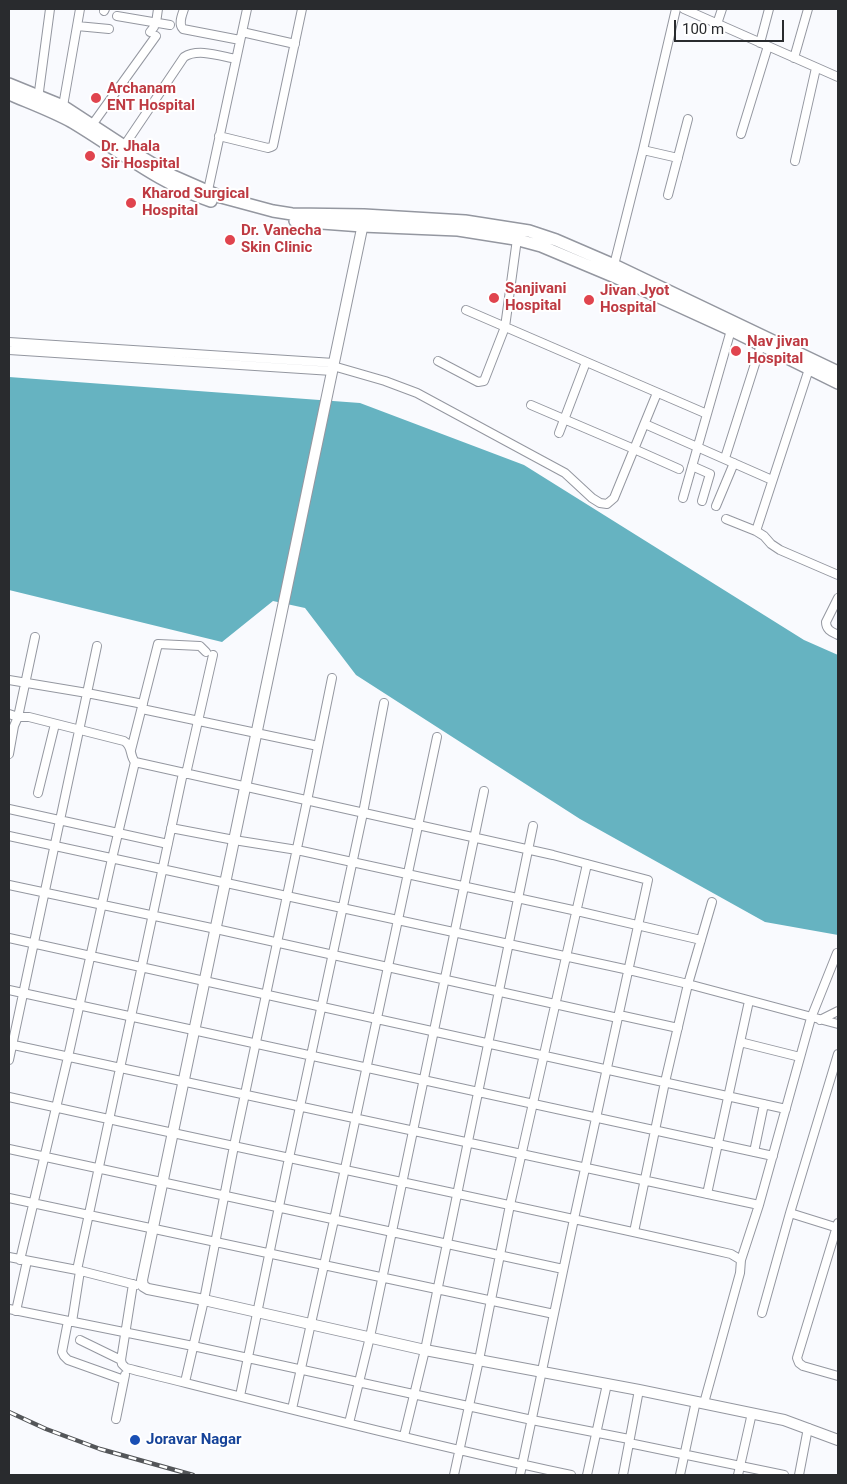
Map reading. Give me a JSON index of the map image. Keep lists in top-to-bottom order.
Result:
{
  "places": [
    "Archanam ENT Hospital",
    "Dr. Jhala Sir Hospital",
    "Kharod Surgical Hospital",
    "Dr. Vanecha Skin Clinic",
    "Sanjivani Hospital",
    "Jivan Jyot Hospital",
    "Nav jivan Hospital",
    "Joravar Nagar"
  ],
  "scale_bar": "100 m"
}
